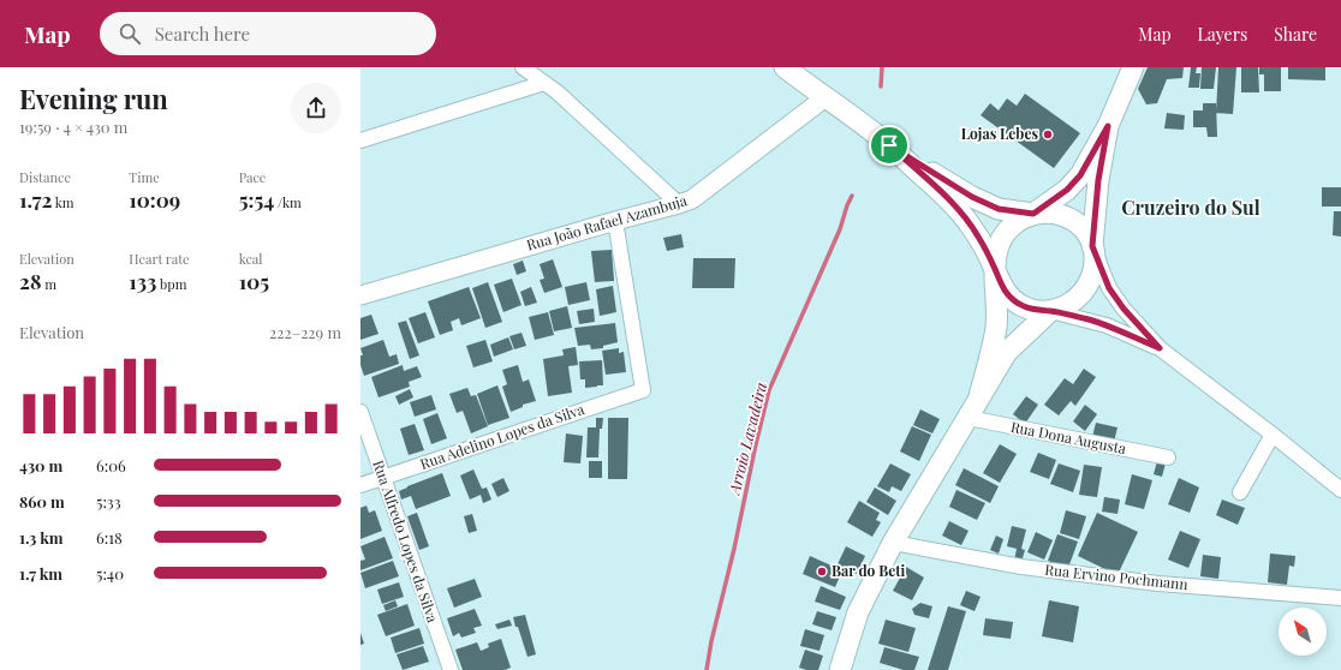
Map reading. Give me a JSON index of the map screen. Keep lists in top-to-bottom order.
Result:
{
  "streets": {
    "street": [
      "Rua João Rafael Azambuja",
      "Rua Adelino Lopes da Silva",
      "Rua Dona Augusta",
      "Rua Alfredo Lopes da Silva",
      "Rua Ervino Pochmann"
    ]
  },
  "crossings": [
    ["Rua João Rafael Azambuja", "Rua Adelino Lopes da Silva"],
    ["Rua Adelino Lopes da Silva", "Rua Alfredo Lopes da Silva"]
  ],
  "districts": ["Cruzeiro do Sul"],
  "water": ["Arroio Lavadeira"],
  "places": ["Lojas Lebes", "Bar do Beti"],
  "north": "top left",
  "page": {
    "header": "Map",
    "search": "Search here",
    "nav": ["Map", "Layers", "Share"],
    "heading": ["Evening run", "19:59 · 4 × 430 m"],
    "stats": [
      ["Distance", "1.72 km"],
      ["Time", "10:09"],
      ["Pace", "5:54 /km"],
      ["Elevation", "28 m"],
      ["Heart rate", "133 bpm"],
      ["kcal", "105"]
    ],
    "chart": ["Elevation", "222–229 m"],
    "list": [
      {
        "name": "430 m",
        "note": "6:06"
      },
      {
        "name": "860 m",
        "note": "5:33"
      },
      {
        "name": "1.3 km",
        "note": "6:18"
      },
      {
        "name": "1.7 km",
        "note": "5:40"
      }
    ]
  }
}
